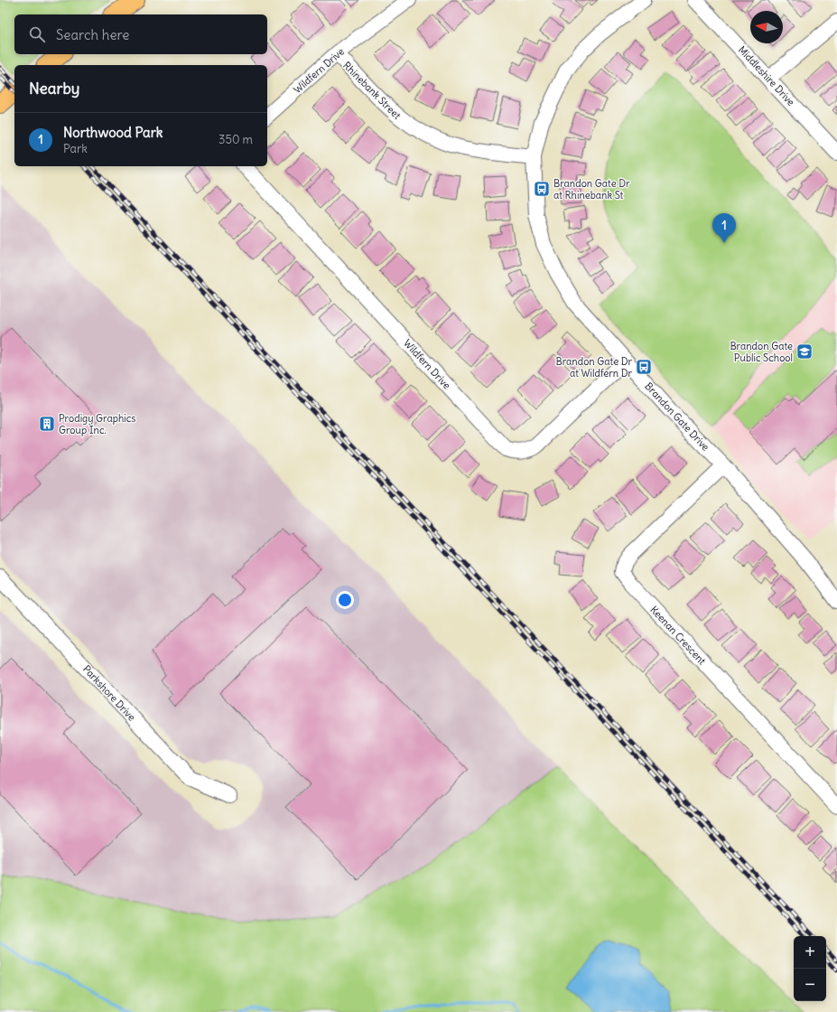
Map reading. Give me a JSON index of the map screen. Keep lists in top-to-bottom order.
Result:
{
  "streets": {
    "street": [
      "Wildfern Drive",
      "Middleshire Drive",
      "Rhinebank Street",
      "Brandon Gate Drive",
      "Keenan Crescent",
      "Parkshore Drive"
    ]
  },
  "crossings": [
    ["Wildfern Drive", "Rhinebank Street"],
    ["Wildfern Drive", "Brandon Gate Drive"],
    ["Rhinebank Street", "Brandon Gate Drive"],
    ["Brandon Gate Drive", "Keenan Crescent"]
  ],
  "places": {
    "bus stop": ["Brandon Gate Dr at Rhinebank St", "Brandon Gate Dr at Wildfern Dr"],
    "school or university": ["Brandon Gate Public School"],
    "building": ["Prodigy Graphics Group Inc."]
  },
  "north": "left",
  "page": {
    "search": "Search here",
    "heading": "Nearby",
    "list": [
      {
        "mark": "1",
        "name": "Northwood Park",
        "note": "Park",
        "value": "350 m"
      }
    ],
    "pins": "1",
    "map_buttons": ["+", "−"]
  }
}
